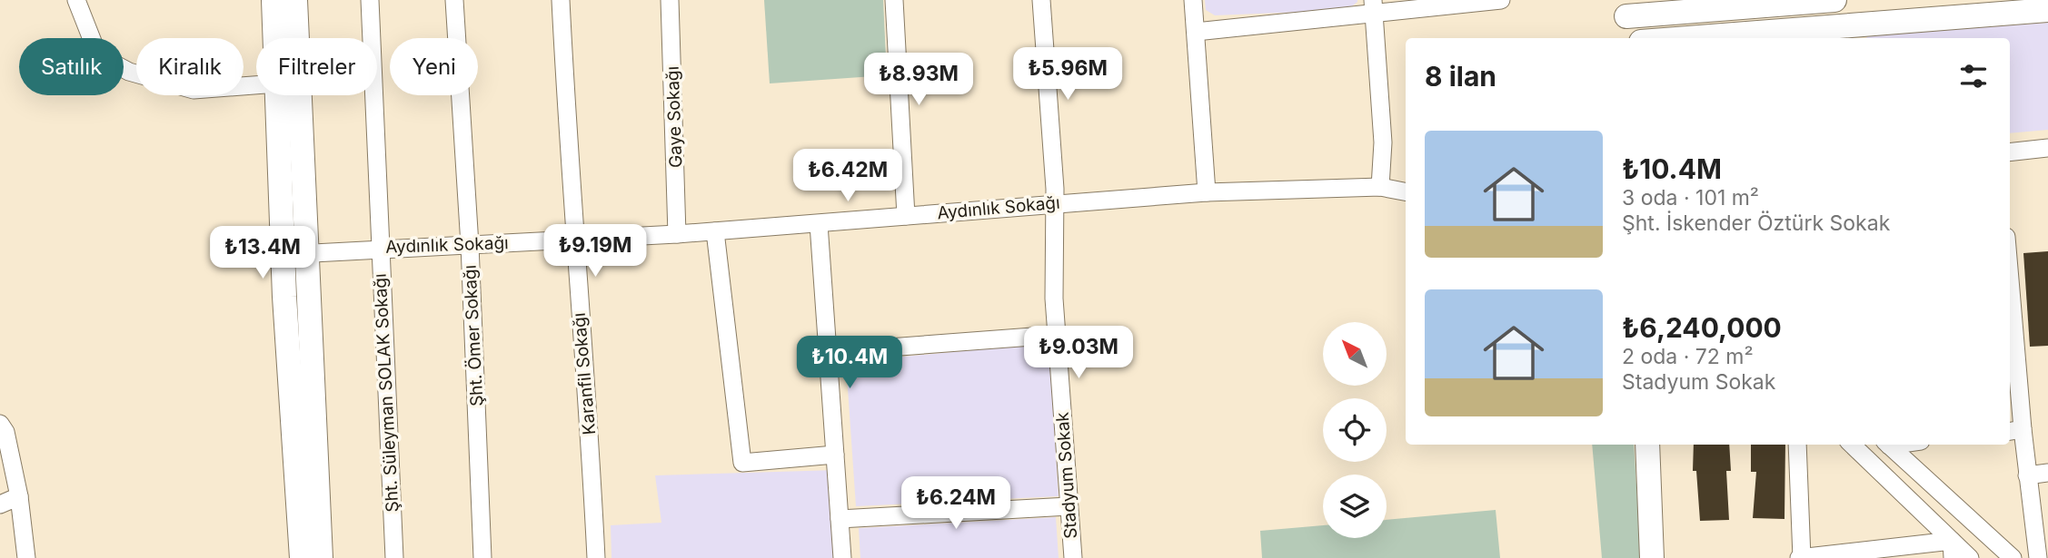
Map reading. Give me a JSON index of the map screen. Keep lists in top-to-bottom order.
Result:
{
  "streets": {
    "street": [
      "Gaye Sokağı",
      "Aydınlık Sokağı",
      "Şht. Ömer Sokağı",
      "Karanfil Sokağı",
      "Şht. Süleyman SOLAK Sokağı",
      "Stadyum Sokak"
    ]
  },
  "crossings": [
    ["Gaye Sokağı", "Aydınlık Sokağı"],
    ["Aydınlık Sokağı", "Şht. Ömer Sokağı"],
    ["Aydınlık Sokağı", "Karanfil Sokağı"],
    ["Aydınlık Sokağı", "Şht. Süleyman SOLAK Sokağı"],
    ["Aydınlık Sokağı", "Stadyum Sokak"]
  ],
  "north": "top left",
  "page": {
    "chip": [
      "Satılık",
      "Kiralık",
      "Filtreler",
      "Yeni"
    ],
    "heading": "8 ilan",
    "price": [
      "₺5.96M",
      "₺8.93M",
      "₺6.42M",
      "₺9.19M",
      "₺13.4M",
      "₺9.03M",
      "₺10.4M",
      "₺6.24M"
    ],
    "list": [
      {
        "name": "₺10.4M",
        "note": "3 oda · 101 m² · Şht. İskender Öztürk Sokak"
      },
      {
        "name": "₺6,240,000",
        "note": "2 oda · 72 m² · Stadyum Sokak"
      }
    ]
  }
}
